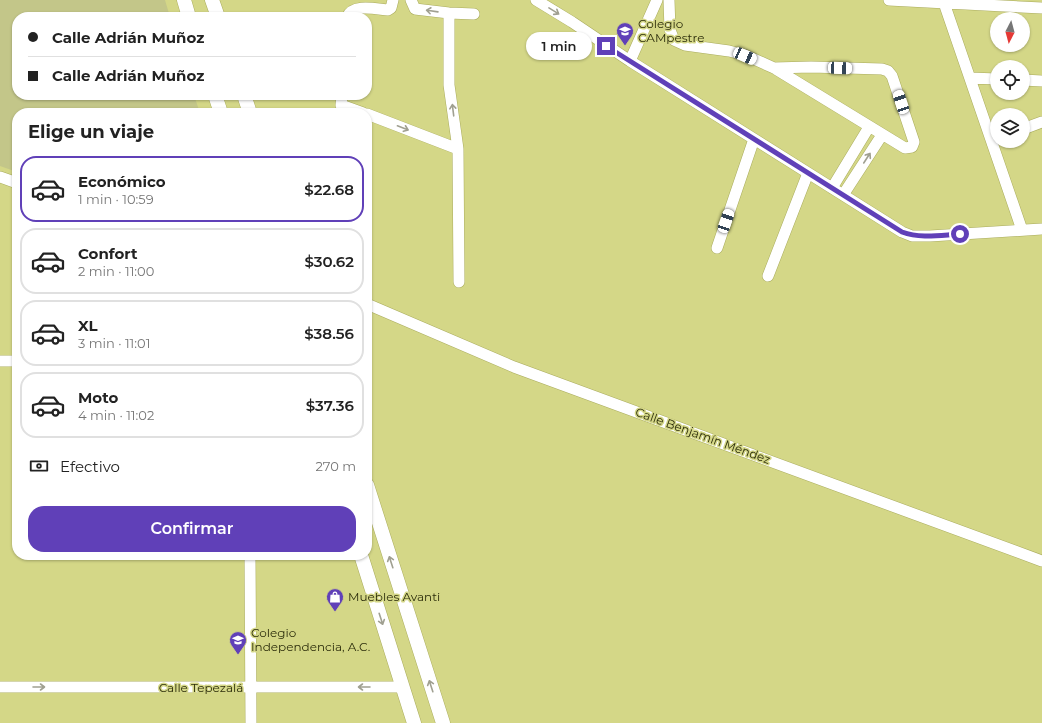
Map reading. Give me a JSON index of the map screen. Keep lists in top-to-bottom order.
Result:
{
  "streets": {
    "street": ["Calle Benjamín Méndez", "Calle Tepezalá"]
  },
  "places": {
    "school or university": ["Colegio CAMpestre", "Colegio Independencia, A.C."],
    "shop": ["Muebles Avanti"]
  },
  "north": "bottom",
  "page": {
    "banner": ["Calle Adrián Muñoz", "Calle Adrián Muñoz"],
    "bubble": "1 min",
    "heading": "Elige un viaje",
    "list": [
      {
        "name": "Económico",
        "note": "1 min · 10:59",
        "value": "$22.68"
      },
      {
        "name": "Confort",
        "note": "2 min · 11:00",
        "value": "$30.62"
      },
      {
        "name": "XL",
        "note": "3 min · 11:01",
        "value": "$38.56"
      },
      {
        "name": "Moto",
        "note": "4 min · 11:02",
        "value": "$37.36"
      }
    ],
    "pay": ["Efectivo", "270 m"],
    "buttons": "Confirmar"
  }
}
